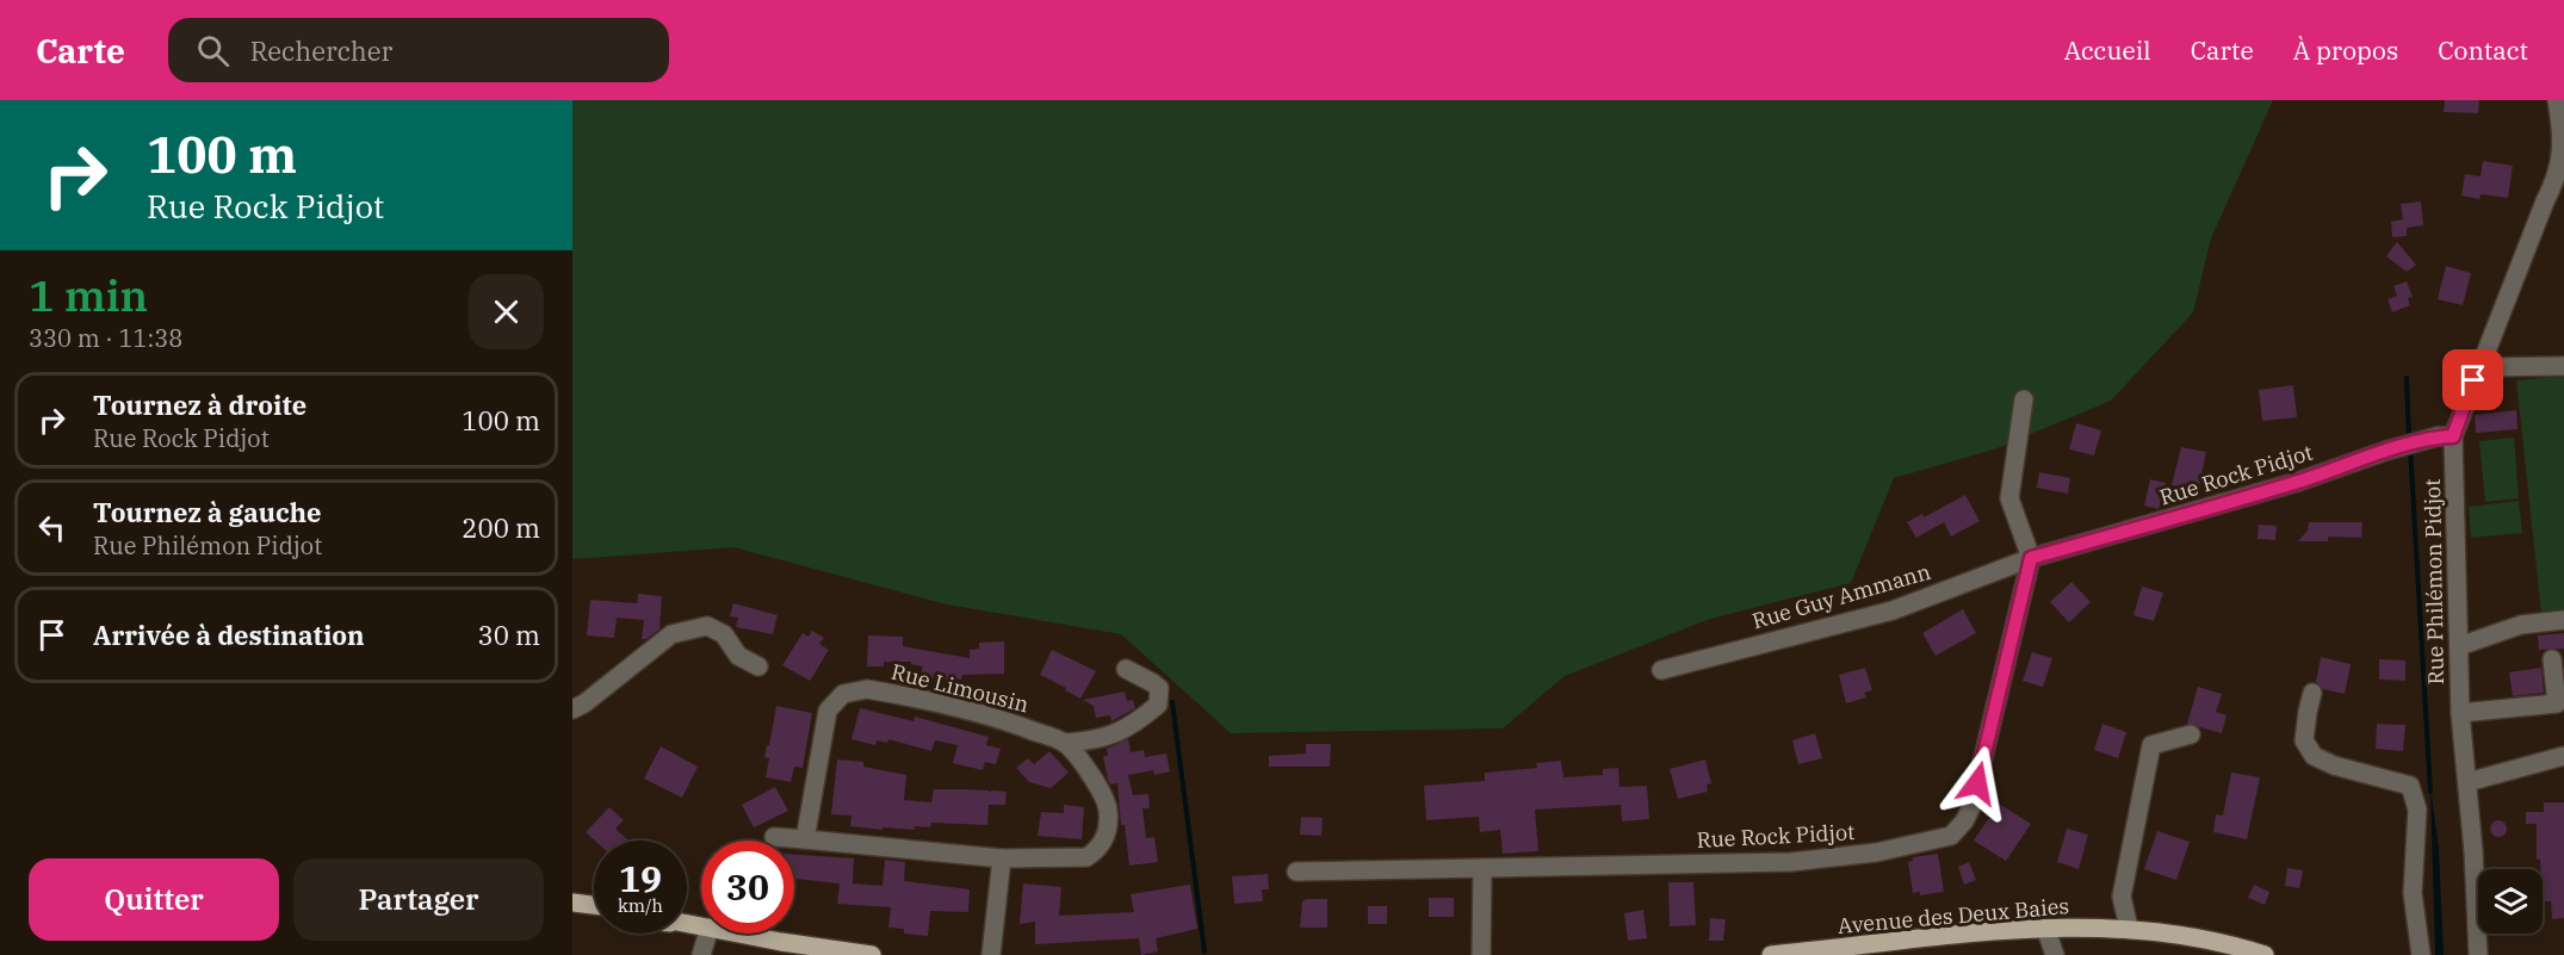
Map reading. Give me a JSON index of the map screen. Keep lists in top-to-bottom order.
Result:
{
  "streets": {
    "main road": ["Avenue des Deux Baies"],
    "street": [
      "Rue Rock Pidjot",
      "Rue Philémon Pidjot",
      "Rue Guy Ammann",
      "Rue Limousin"
    ]
  },
  "crossings": [
    ["Rue Rock Pidjot", "Rue Philémon Pidjot"],
    ["Rue Rock Pidjot", "Rue Guy Ammann"]
  ],
  "page": {
    "header": "Carte",
    "search": "Rechercher",
    "nav": [
      "Accueil",
      "Carte",
      "À propos",
      "Contact"
    ],
    "turn": ["100 m", "Rue Rock Pidjot"],
    "heading": ["1 min", "330 m · 11:38"],
    "list": [
      {
        "name": "Tournez à droite",
        "note": "Rue Rock Pidjot",
        "value": "100 m"
      },
      {
        "name": "Tournez à gauche",
        "note": "Rue Philémon Pidjot",
        "value": "200 m"
      },
      {
        "name": "Arrivée à destination",
        "value": "30 m"
      }
    ],
    "speed": "19 km/h",
    "limit": "30",
    "buttons": ["Quitter", "Partager"]
  }
}
